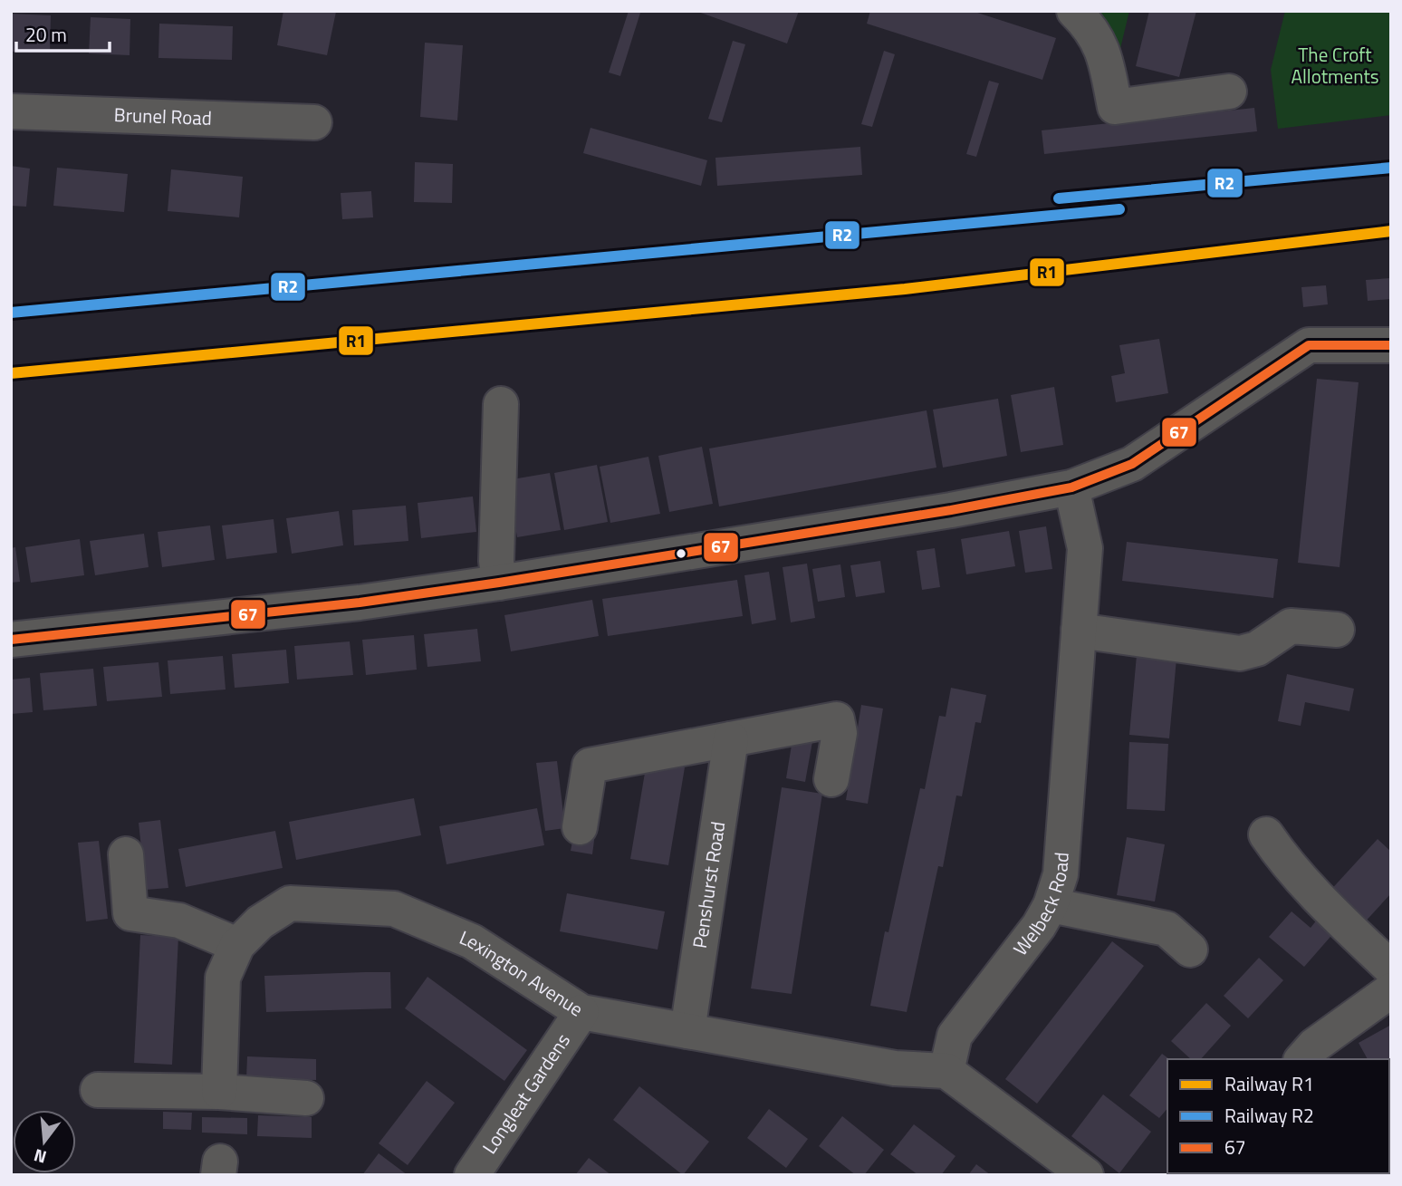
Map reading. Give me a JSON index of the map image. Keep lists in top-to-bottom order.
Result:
{
  "streets": {
    "street": [
      "Brunel Road",
      "Penshurst Road",
      "Welbeck Road",
      "Lexington Avenue",
      "Longleat Gardens"
    ]
  },
  "crossings": [
    ["Penshurst Road", "Lexington Avenue"],
    ["Welbeck Road", "Lexington Avenue"],
    ["Lexington Avenue", "Longleat Gardens"]
  ],
  "parks": ["The Croft Allotments"],
  "lines": ["rail line R2", "rail line R1", "transit line 67"],
  "legend": ["Railway R1", "Railway R2", "67"],
  "scale_bar": "20 m",
  "north": "bottom"
}
